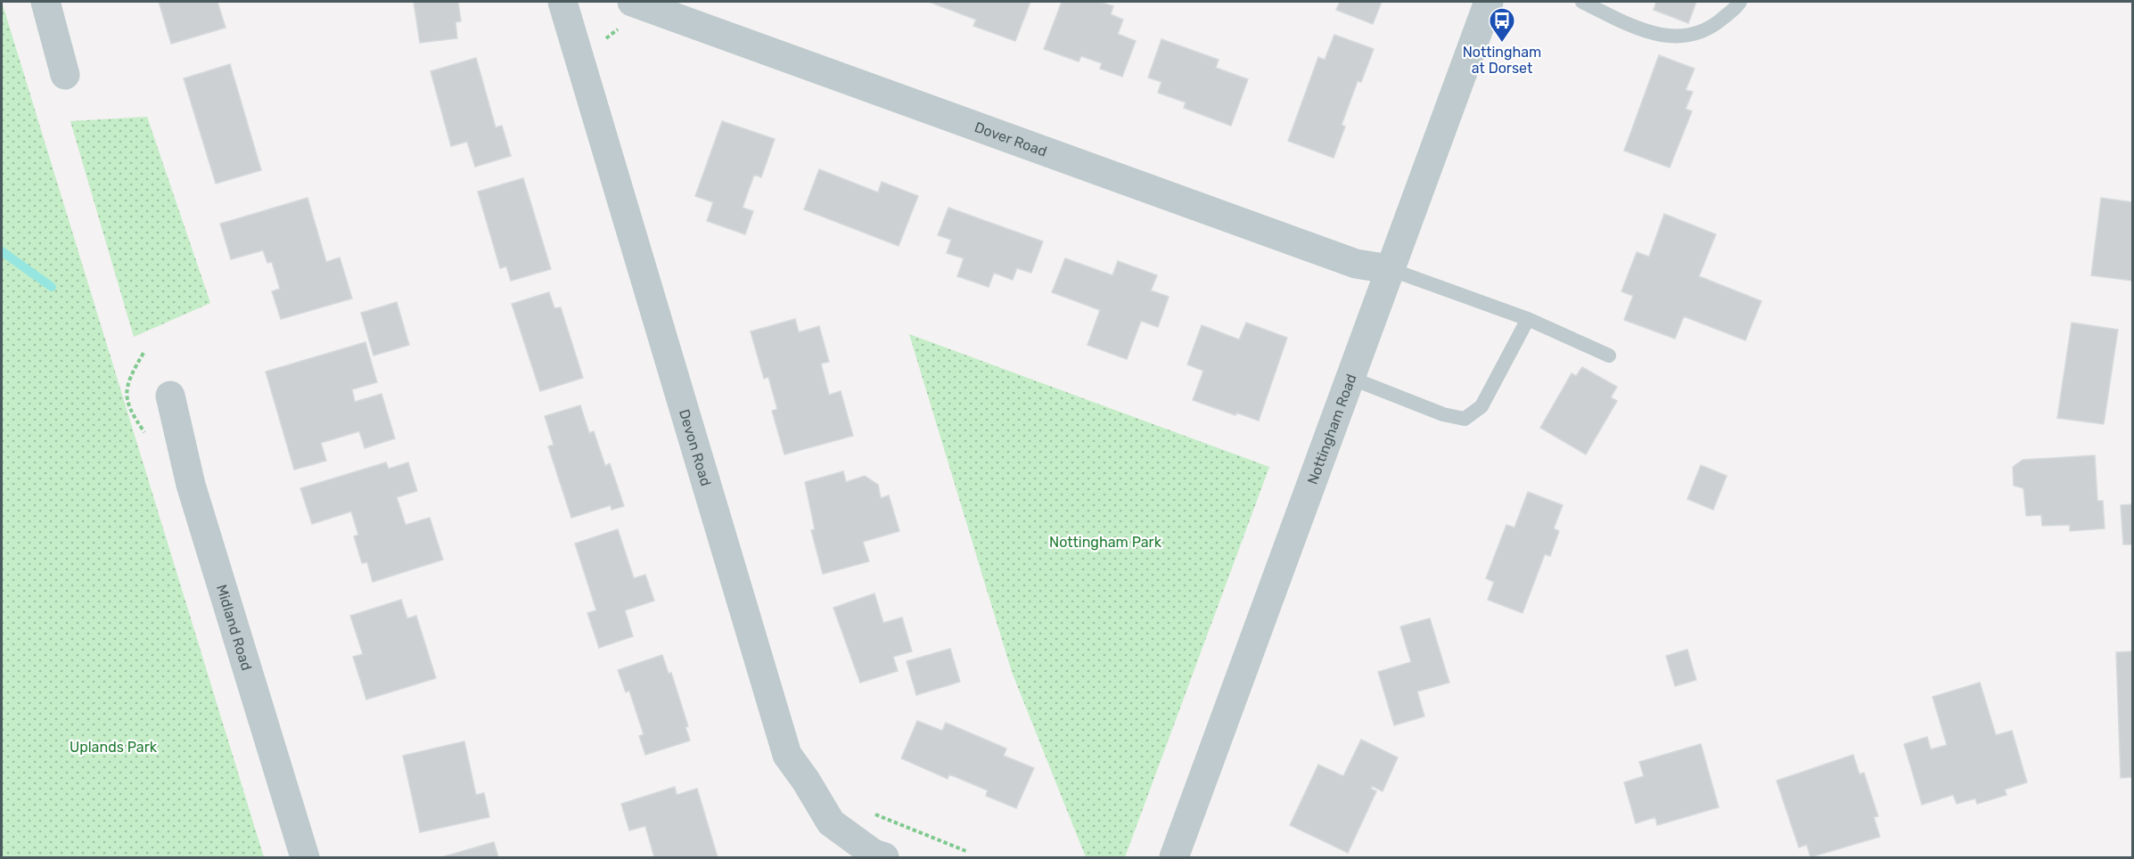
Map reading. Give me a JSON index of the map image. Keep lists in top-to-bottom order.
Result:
{
  "streets": {
    "street": [
      "Dover Road",
      "Nottingham Road",
      "Devon Road",
      "Midland Road"
    ]
  },
  "crossings": [
    ["Dover Road", "Nottingham Road"]
  ],
  "parks": ["Nottingham Park", "Uplands Park"],
  "places": {
    "bus stop": ["Nottingham at Dorset"]
  }
}
